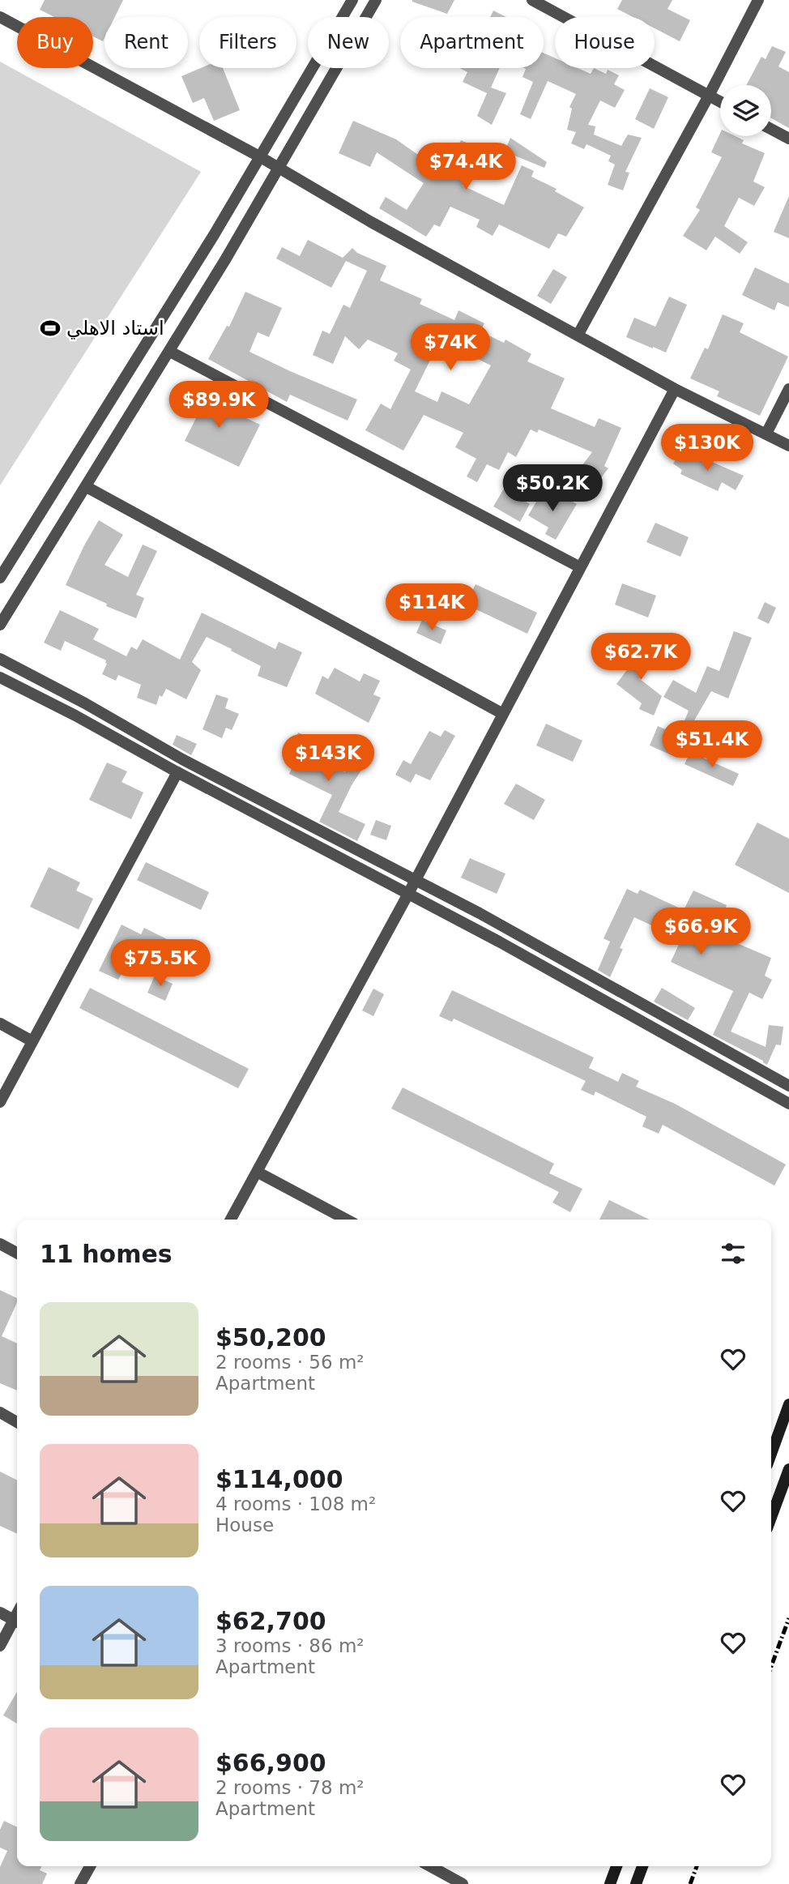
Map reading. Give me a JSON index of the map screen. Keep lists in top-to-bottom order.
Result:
{
  "places": {
    "sports": ["استاد الاهلي"]
  },
  "page": {
    "chip": [
      "Buy",
      "Rent",
      "Filters",
      "New",
      "Apartment",
      "House"
    ],
    "price": [
      "$74.4K",
      "$74K",
      "$89.9K",
      "$130K",
      "$50.2K",
      "$114K",
      "$62.7K",
      "$51.4K",
      "$143K",
      "$66.9K",
      "$75.5K"
    ],
    "heading": "11 homes",
    "list": [
      {
        "name": "$50,200",
        "note": "2 rooms · 56 m² · Apartment"
      },
      {
        "name": "$114,000",
        "note": "4 rooms · 108 m² · House"
      },
      {
        "name": "$62,700",
        "note": "3 rooms · 86 m² · Apartment"
      },
      {
        "name": "$66,900",
        "note": "2 rooms · 78 m² · Apartment"
      }
    ]
  }
}
